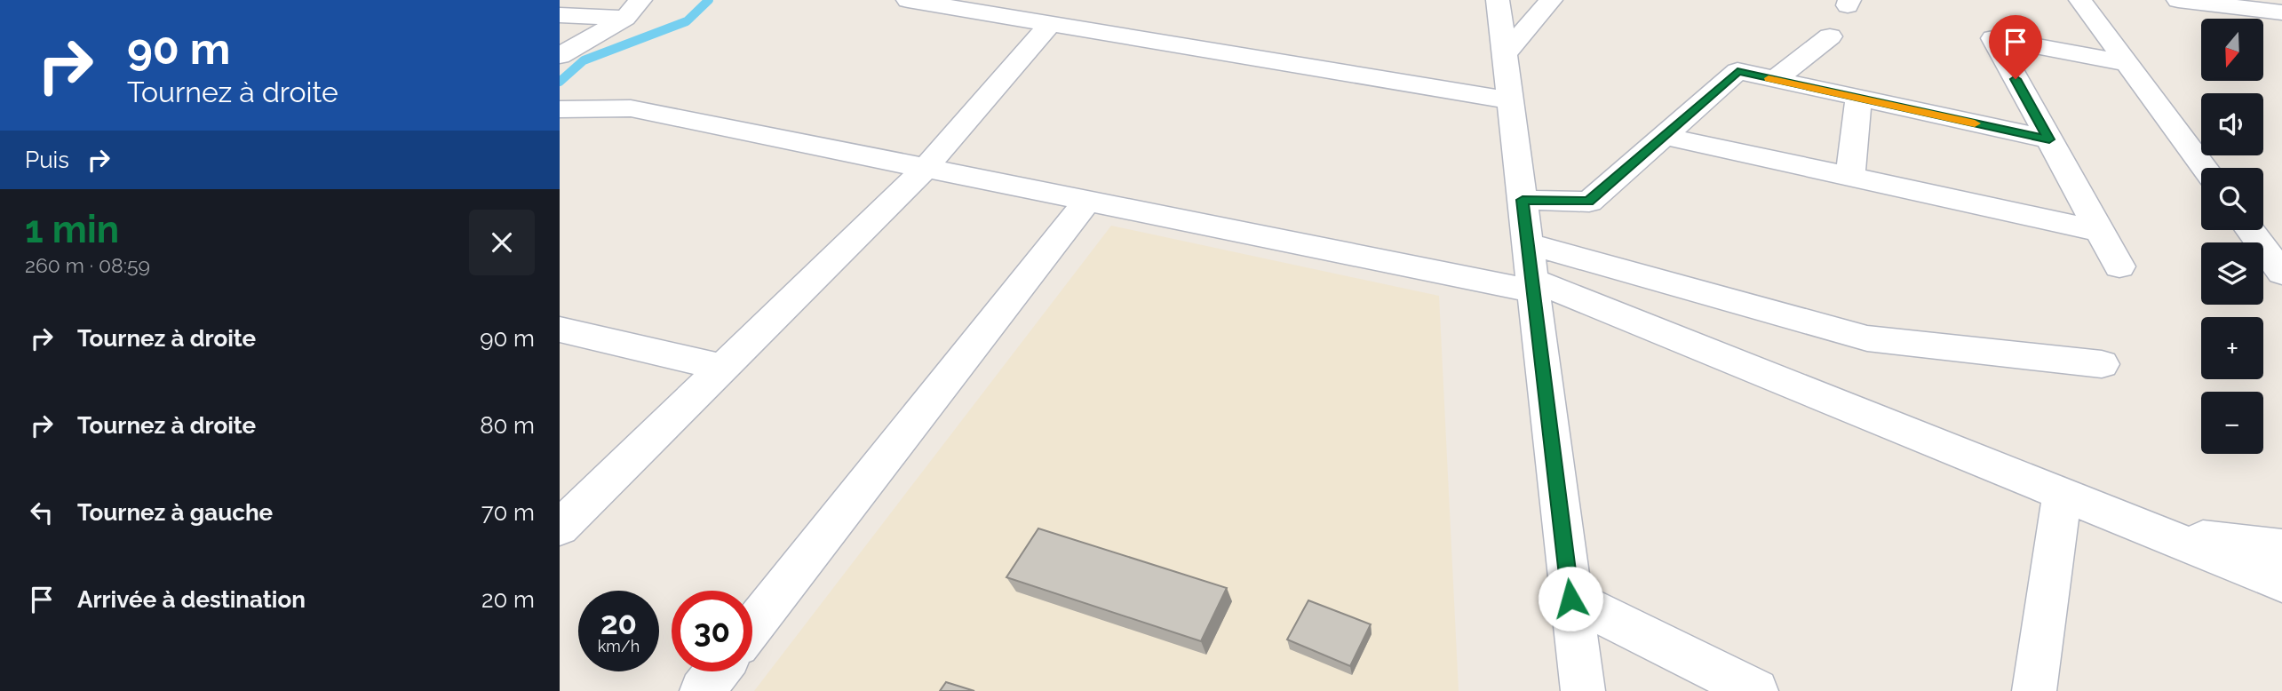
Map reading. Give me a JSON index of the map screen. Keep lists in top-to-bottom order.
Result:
{
  "north": "bottom",
  "page": {
    "turn": ["90 m", "Tournez à droite"],
    "map_buttons": ["+", "−"],
    "then": "Puis",
    "heading": ["1 min", "260 m · 08:59"],
    "list": [
      {
        "name": "Tournez à droite",
        "value": "90 m"
      },
      {
        "name": "Tournez à droite",
        "value": "80 m"
      },
      {
        "name": "Tournez à gauche",
        "value": "70 m"
      },
      {
        "name": "Arrivée à destination",
        "value": "20 m"
      }
    ],
    "speed": "20 km/h",
    "limit": "30"
  }
}
